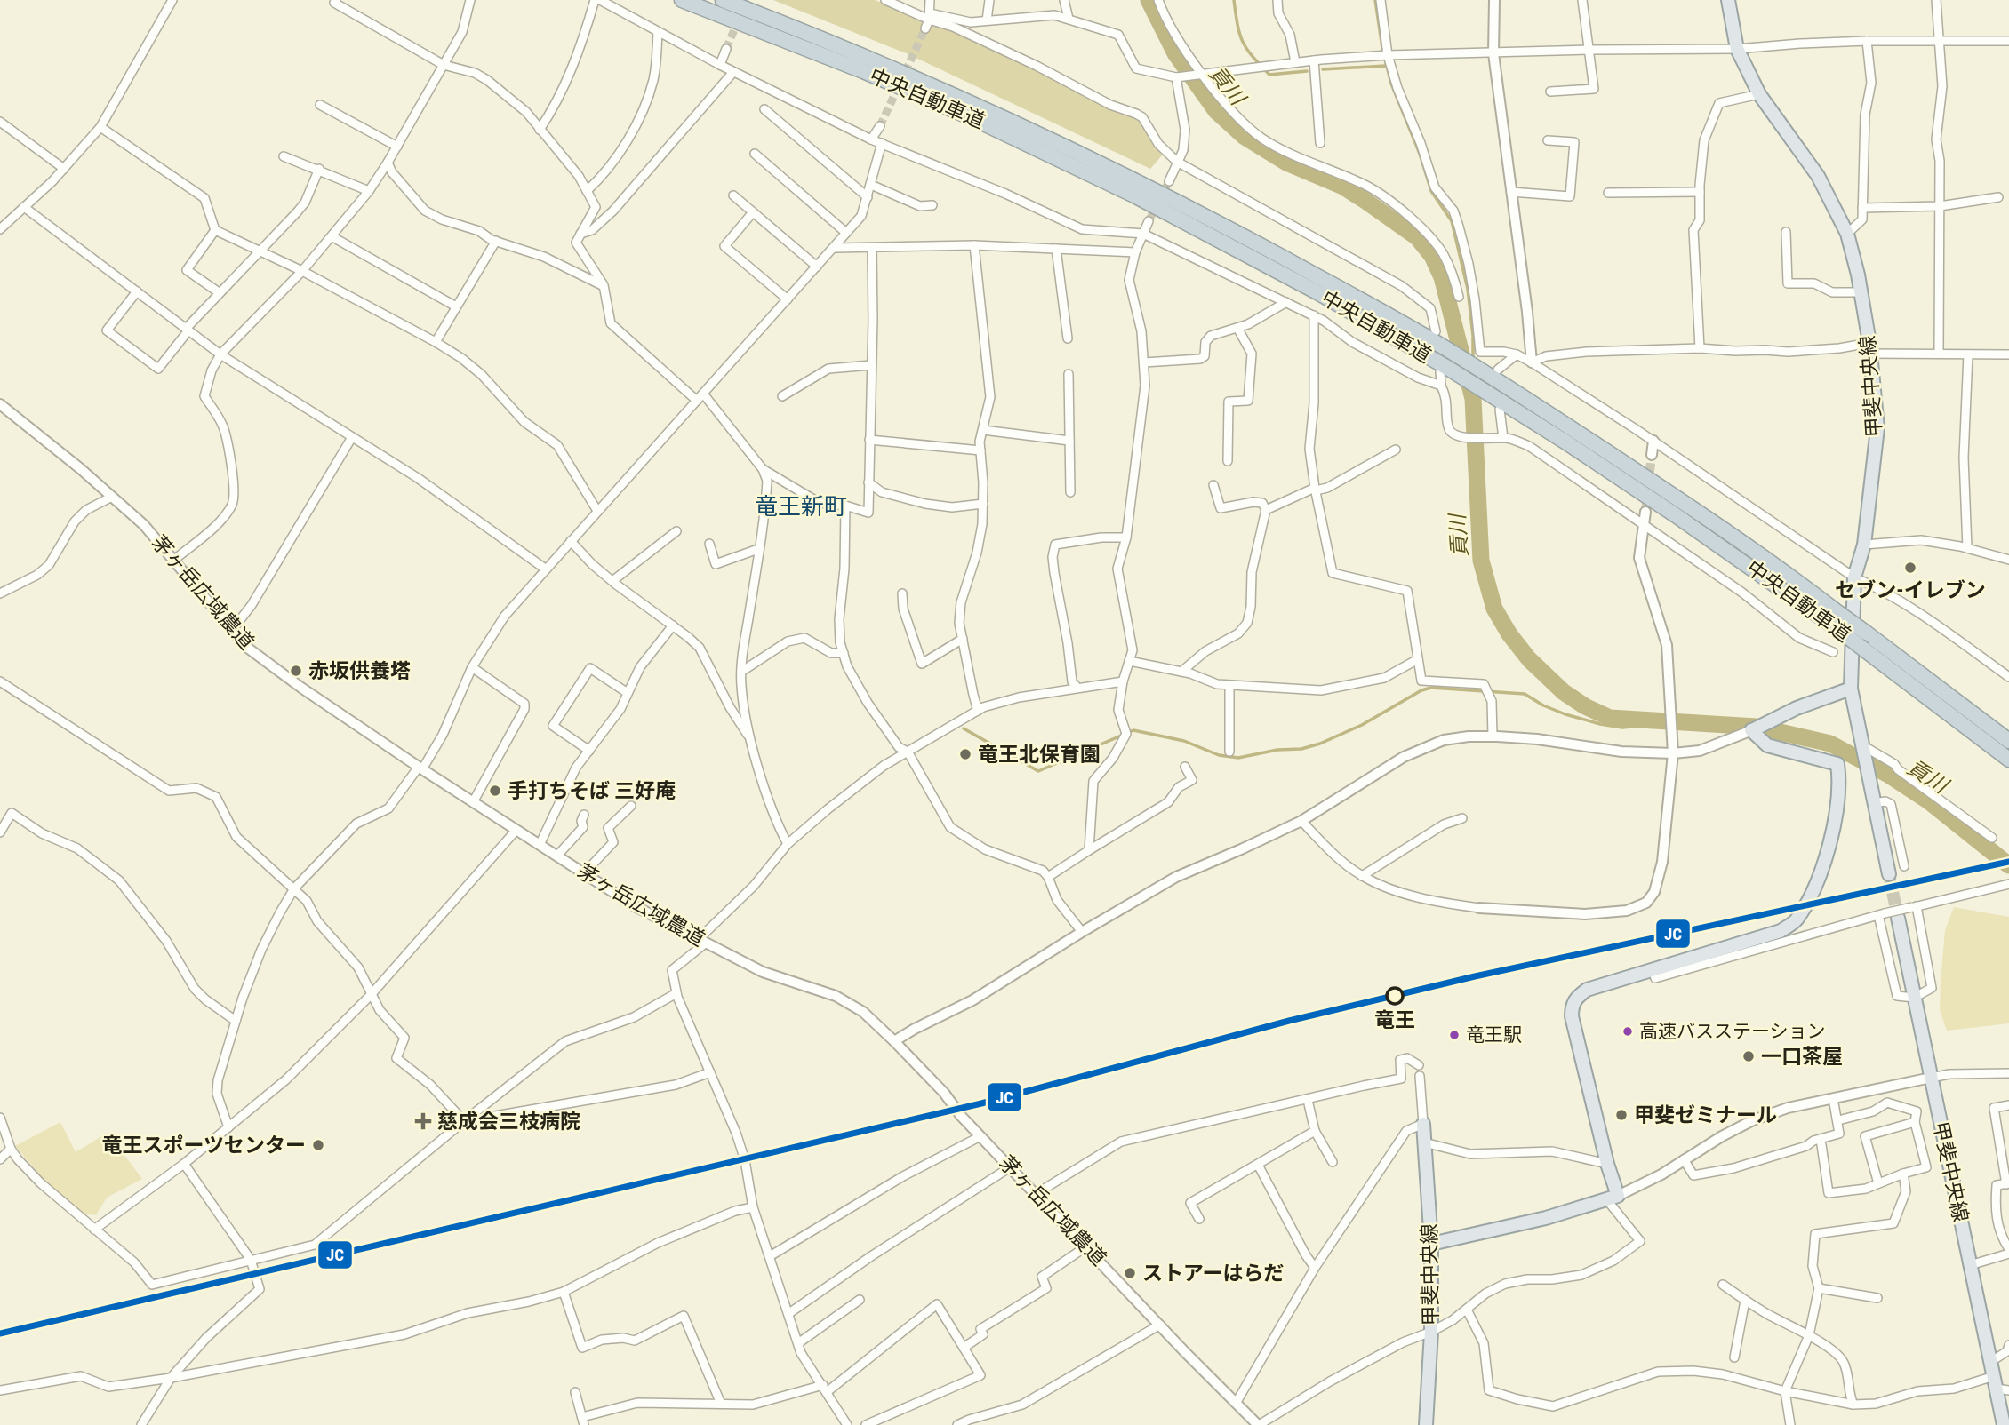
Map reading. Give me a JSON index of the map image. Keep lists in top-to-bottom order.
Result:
{
  "streets": {
    "highway": ["中央自動車道"],
    "main road": ["甲斐中央線"],
    "street": ["茅ヶ岳広域農道"]
  },
  "districts": ["竜王新町"],
  "water": ["貢川"],
  "places": {
    "other": [
      "セブン-イレブン",
      "赤坂供養塔",
      "竜王北保育園",
      "手打ちそば 三好庵",
      "竜王",
      "高速バスステーション",
      "竜王駅",
      "一口茶屋",
      "甲斐ゼミナール",
      "竜王スポーツセンター",
      "ストアーはらだ"
    ],
    "health": ["慈成会三枝病院"]
  },
  "lines": ["transit line JC"]
}
